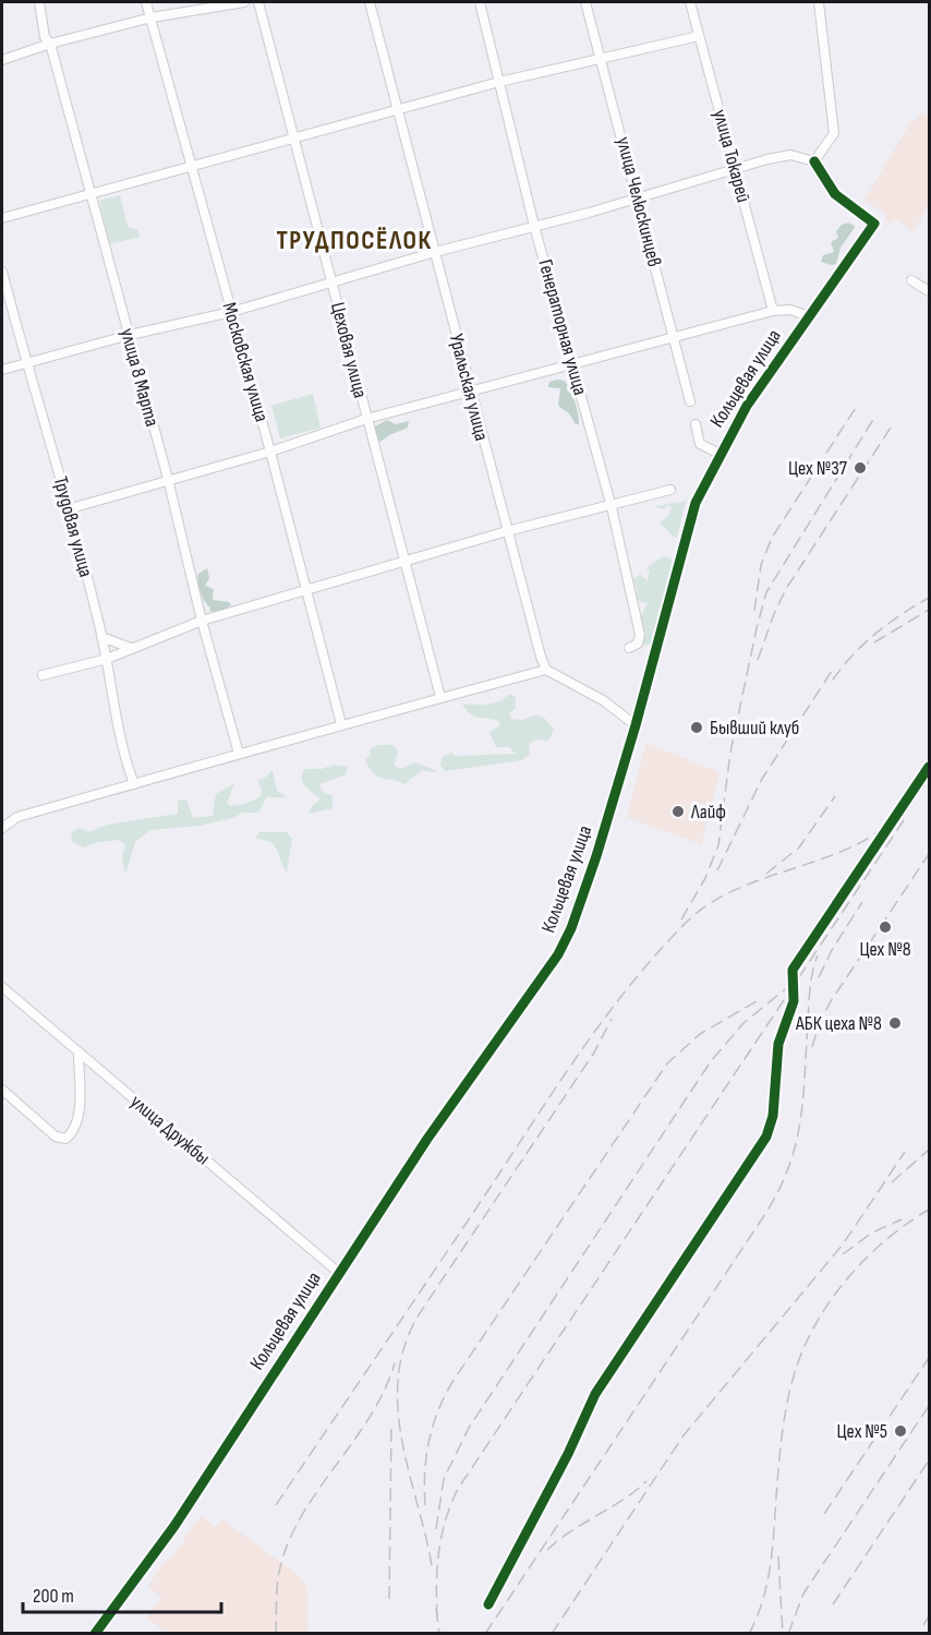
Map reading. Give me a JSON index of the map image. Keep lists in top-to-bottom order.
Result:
{
  "streets": {
    "street": [
      "улица Токарей",
      "улица Челюскинцев",
      "Генераторная улица",
      "Цеховая улица",
      "Московская улица",
      "улица 8 Марта",
      "Кольцевая улица",
      "Уральская улица",
      "Трудовая улица",
      "улица Дружбы"
    ]
  },
  "crossings": [
    ["Кольцевая улица", "улица Дружбы"]
  ],
  "districts": ["ТРУДПОСЁЛОК"],
  "places": [
    "Цех №37",
    "Бывший клуб",
    "Лайф",
    "Цех №8",
    "АБК цеха №8",
    "Цех №5"
  ],
  "scale_bar": "200 m"
}
